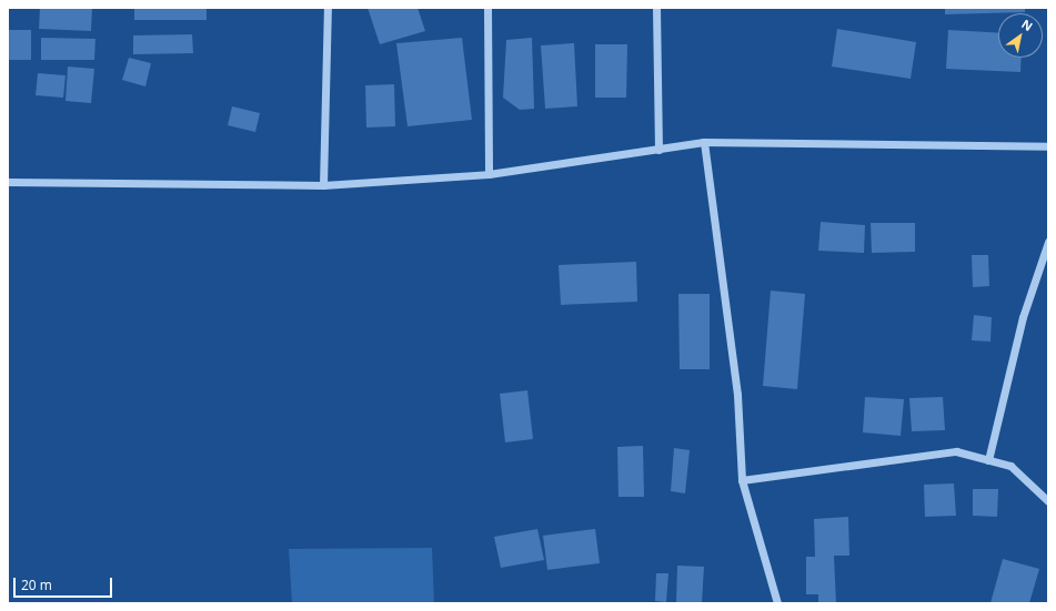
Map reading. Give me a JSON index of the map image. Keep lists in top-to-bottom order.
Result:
{
  "scale_bar": "20 m",
  "north": "top right"
}
